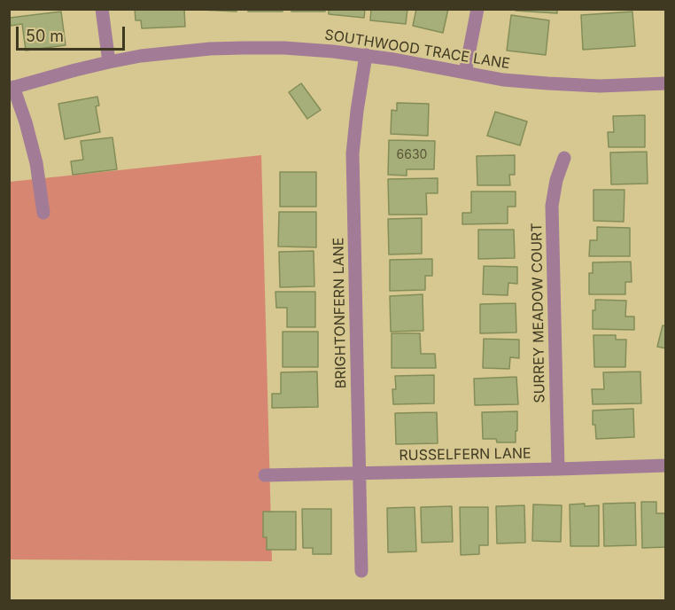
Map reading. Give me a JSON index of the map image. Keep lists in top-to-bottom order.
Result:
{
  "streets": {
    "street": [
      "SOUTHWOOD TRACE LANE",
      "BRIGHTONFERN LANE",
      "SURREY MEADOW COURT",
      "RUSSELFERN LANE"
    ]
  },
  "crossings": [
    ["SOUTHWOOD TRACE LANE", "BRIGHTONFERN LANE"],
    ["BRIGHTONFERN LANE", "RUSSELFERN LANE"],
    ["SURREY MEADOW COURT", "RUSSELFERN LANE"]
  ],
  "house_numbers": ["6630"],
  "scale_bar": "50 m"
}
